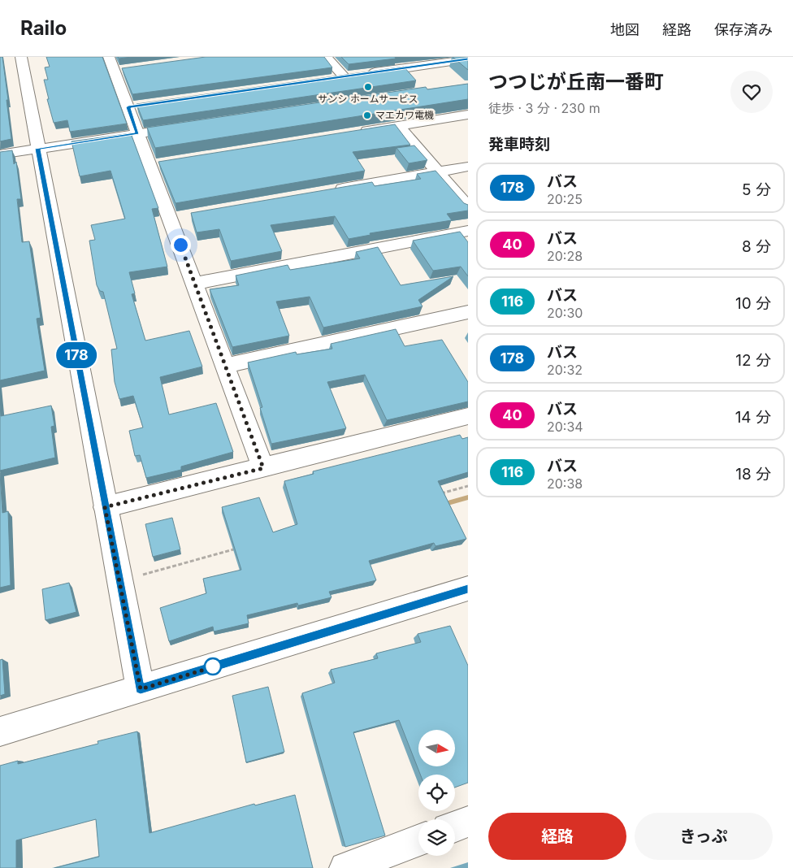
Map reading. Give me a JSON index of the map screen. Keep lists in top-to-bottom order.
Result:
{
  "places": ["サンシ ホームサービス", "マエカワ電機"],
  "lines": ["bus line 178"],
  "north": "right",
  "page": {
    "header": "Railo",
    "nav": ["地図", "経路", "保存済み"],
    "on_map": "178",
    "heading": [
      ["つつじが丘南一番町", "徒歩 · 3 分 · 230 m"],
      "発車時刻"
    ],
    "list": [
      {
        "mark": "178",
        "name": "バス",
        "note": "20:25",
        "value": "5 分"
      },
      {
        "mark": "40",
        "name": "バス",
        "note": "20:28",
        "value": "8 分"
      },
      {
        "mark": "116",
        "name": "バス",
        "note": "20:30",
        "value": "10 分"
      },
      {
        "mark": "178",
        "name": "バス",
        "note": "20:32",
        "value": "12 分"
      },
      {
        "mark": "40",
        "name": "バス",
        "note": "20:34",
        "value": "14 分"
      },
      {
        "mark": "116",
        "name": "バス",
        "note": "20:38",
        "value": "18 分"
      }
    ],
    "buttons": ["経路", "きっぷ"]
  }
}
